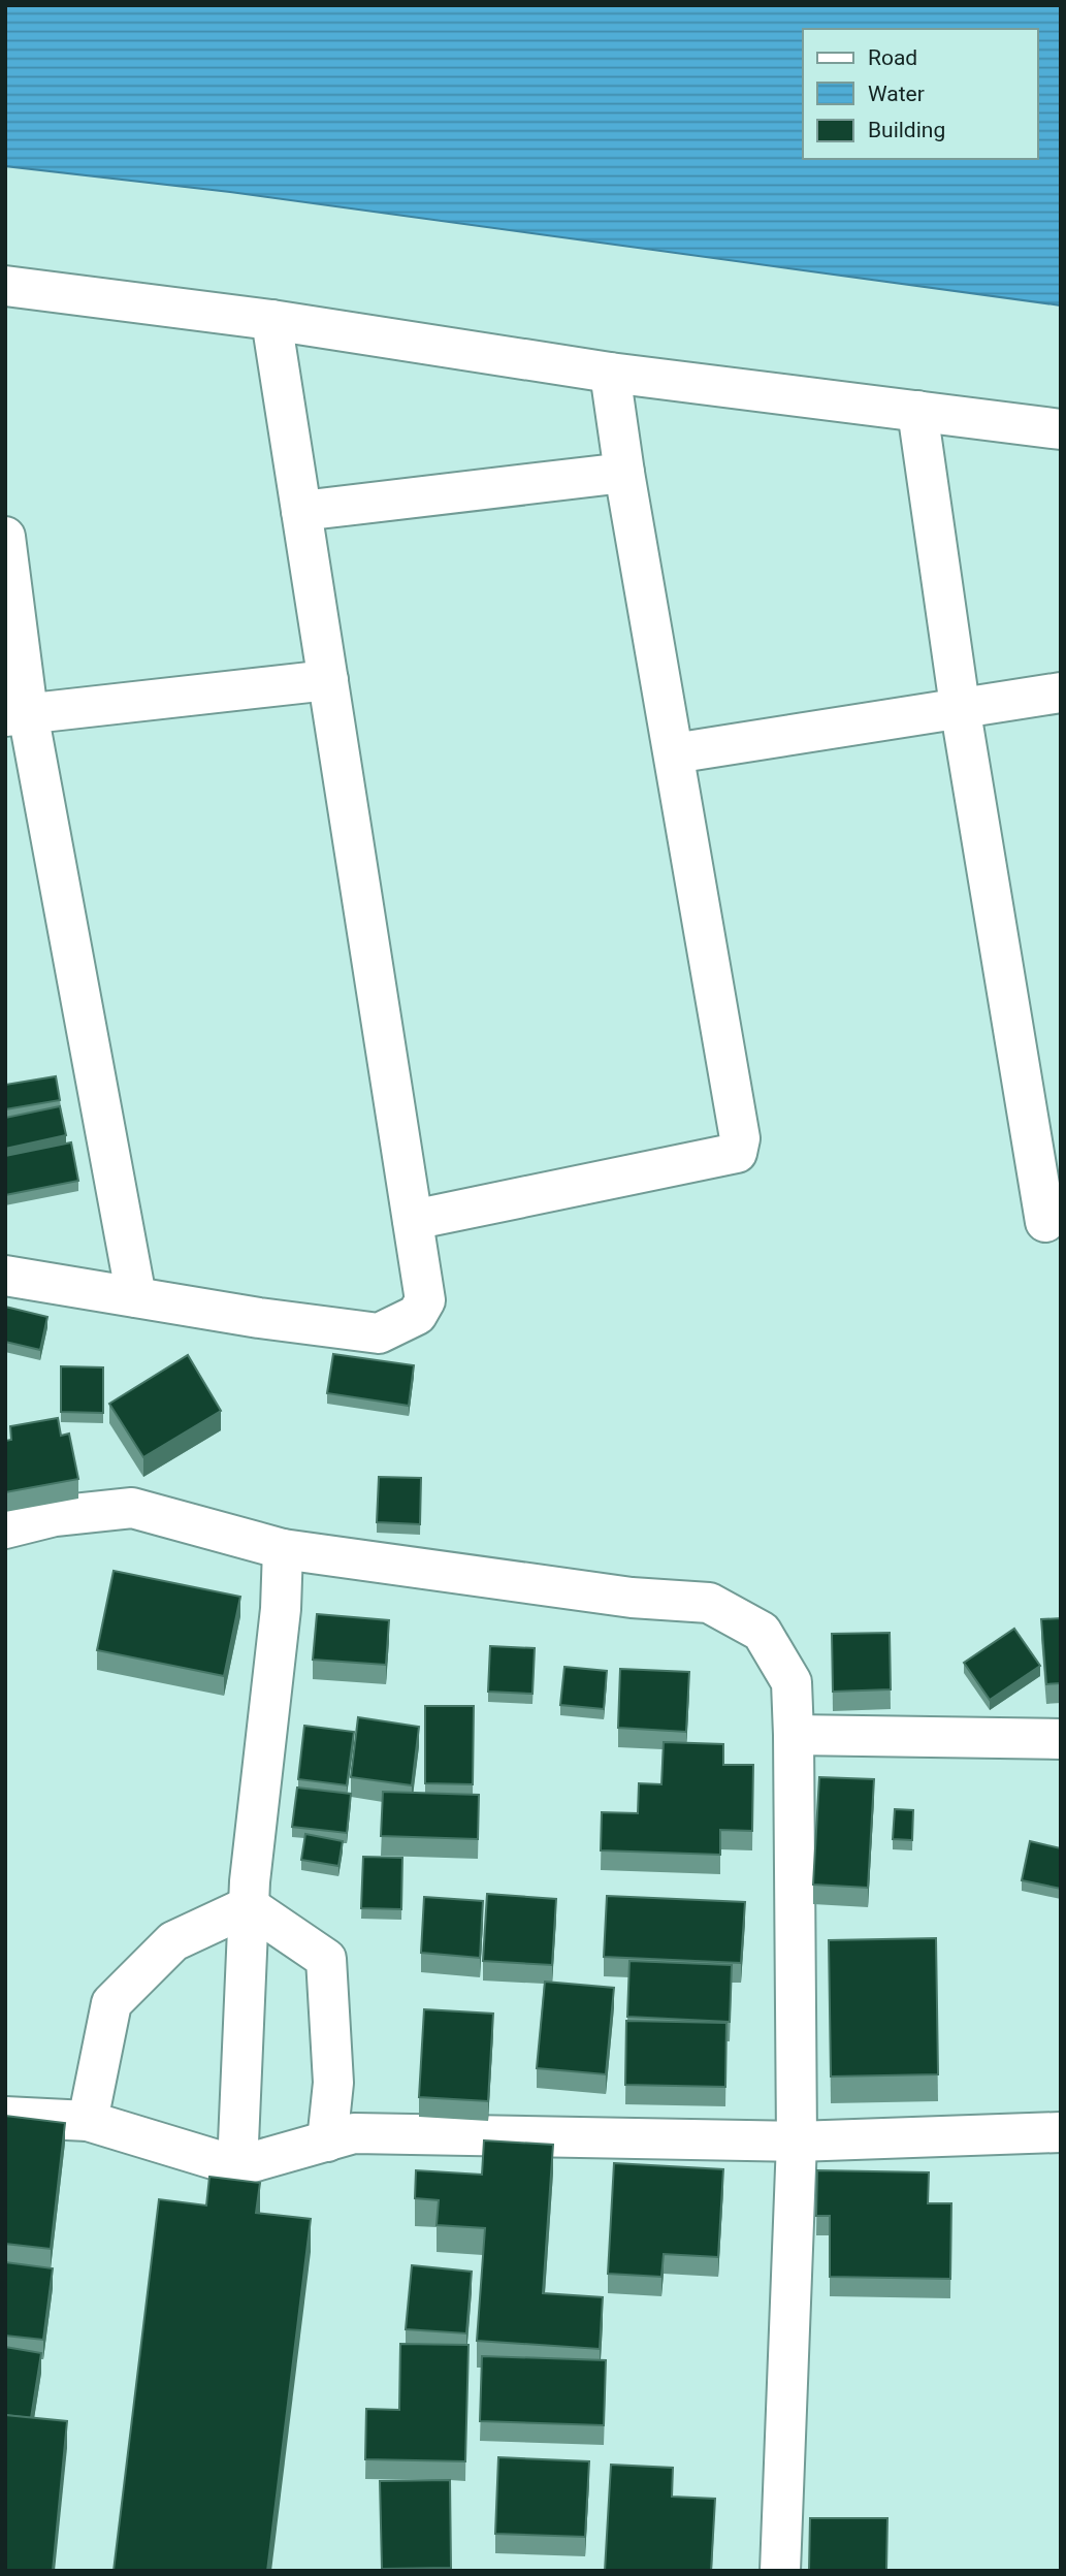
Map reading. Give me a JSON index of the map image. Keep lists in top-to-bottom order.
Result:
{
  "legend": ["Road", "Water", "Building"]
}
